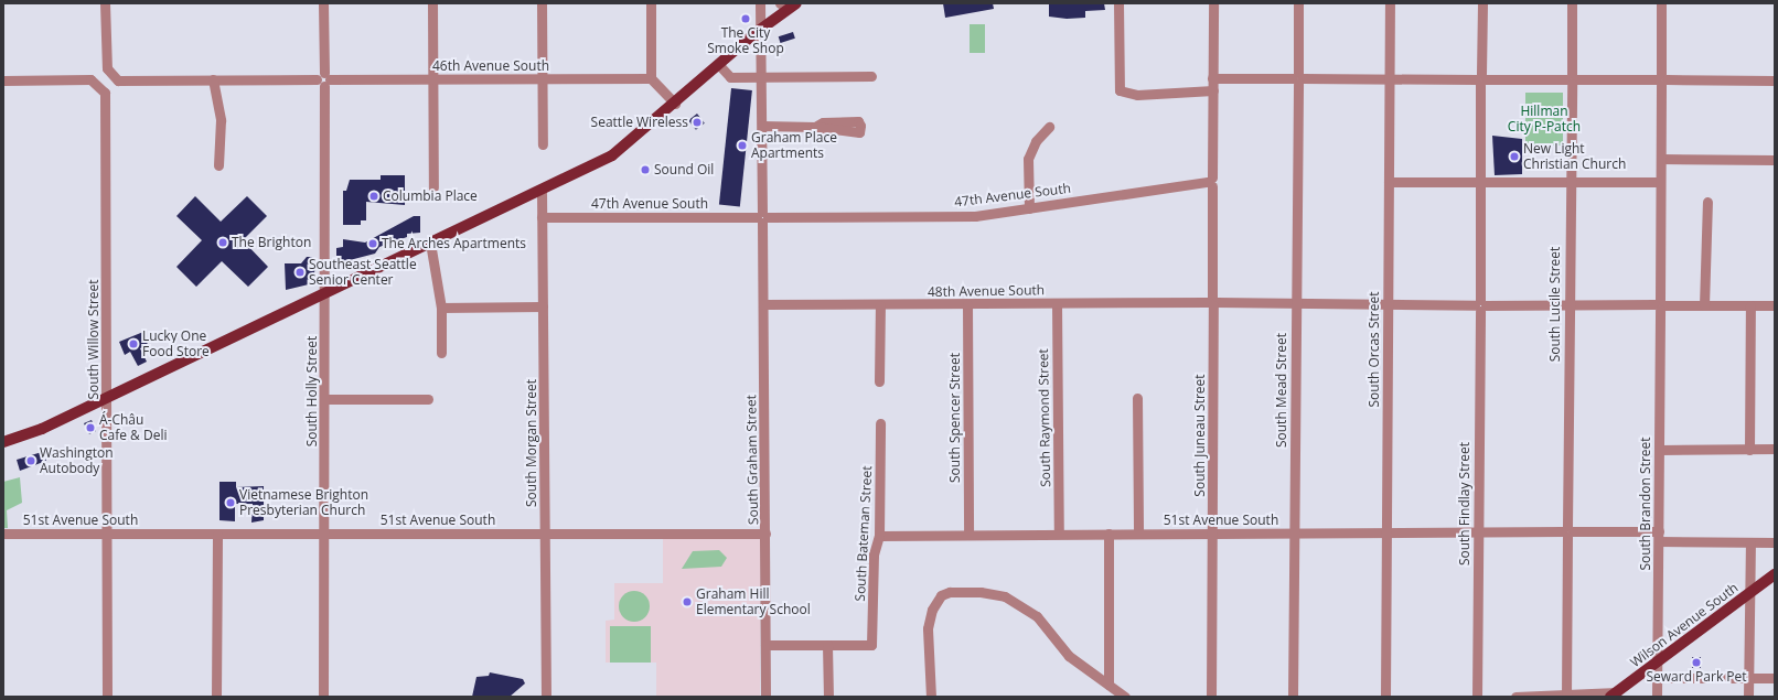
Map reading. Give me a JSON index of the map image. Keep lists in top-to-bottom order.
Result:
{
  "streets": {
    "main road": ["Wilson Avenue South"],
    "street": [
      "46th Avenue South",
      "47th Avenue South",
      "48th Avenue South",
      "South Lucile Street",
      "South Willow Street",
      "South Orcas Street",
      "South Mead Street",
      "South Holly Street",
      "South Spencer Street",
      "South Raymond Street",
      "South Juneau Street",
      "South Morgan Street",
      "South Graham Street",
      "South Findlay Street",
      "South Brandon Street",
      "51st Avenue South",
      "South Bateman Street"
    ]
  },
  "crossings": [
    ["46th Avenue South", "South Holly Street"],
    ["47th Avenue South", "South Juneau Street"],
    ["47th Avenue South", "South Morgan Street"],
    ["47th Avenue South", "South Graham Street"],
    ["48th Avenue South", "South Lucile Street"],
    ["48th Avenue South", "South Orcas Street"],
    ["48th Avenue South", "South Mead Street"],
    ["48th Avenue South", "South Spencer Street"],
    ["48th Avenue South", "South Raymond Street"],
    ["48th Avenue South", "South Juneau Street"],
    ["48th Avenue South", "South Graham Street"],
    ["48th Avenue South", "South Findlay Street"],
    ["48th Avenue South", "South Brandon Street"],
    ["South Lucile Street", "51st Avenue South"],
    ["South Willow Street", "51st Avenue South"],
    ["South Orcas Street", "51st Avenue South"],
    ["South Mead Street", "51st Avenue South"],
    ["South Holly Street", "51st Avenue South"],
    ["South Spencer Street", "51st Avenue South"],
    ["South Raymond Street", "51st Avenue South"],
    ["South Juneau Street", "51st Avenue South"],
    ["South Morgan Street", "51st Avenue South"],
    ["South Graham Street", "51st Avenue South"],
    ["South Findlay Street", "51st Avenue South"],
    ["South Brandon Street", "51st Avenue South"],
    ["South Brandon Street", "Wilson Avenue South"],
    ["51st Avenue South", "South Bateman Street"]
  ],
  "parks": ["Hillman City P-Patch"],
  "places": [
    "The City Smoke Shop",
    "Seattle Wireless",
    "Graham Place Apartments",
    "New Light Christian Church",
    "Sound Oil",
    "Columbia Place",
    "The Brighton",
    "The Arches Apartments",
    "Southeast Seattle Senior Center",
    "Lucky One Food Store",
    "Á-Châu Cafe & Deli",
    "Washington Autobody",
    "Vietnamese Brighton Presbyterian Church",
    "Graham Hill Elementary School",
    "Seward Park Pet"
  ]
}
